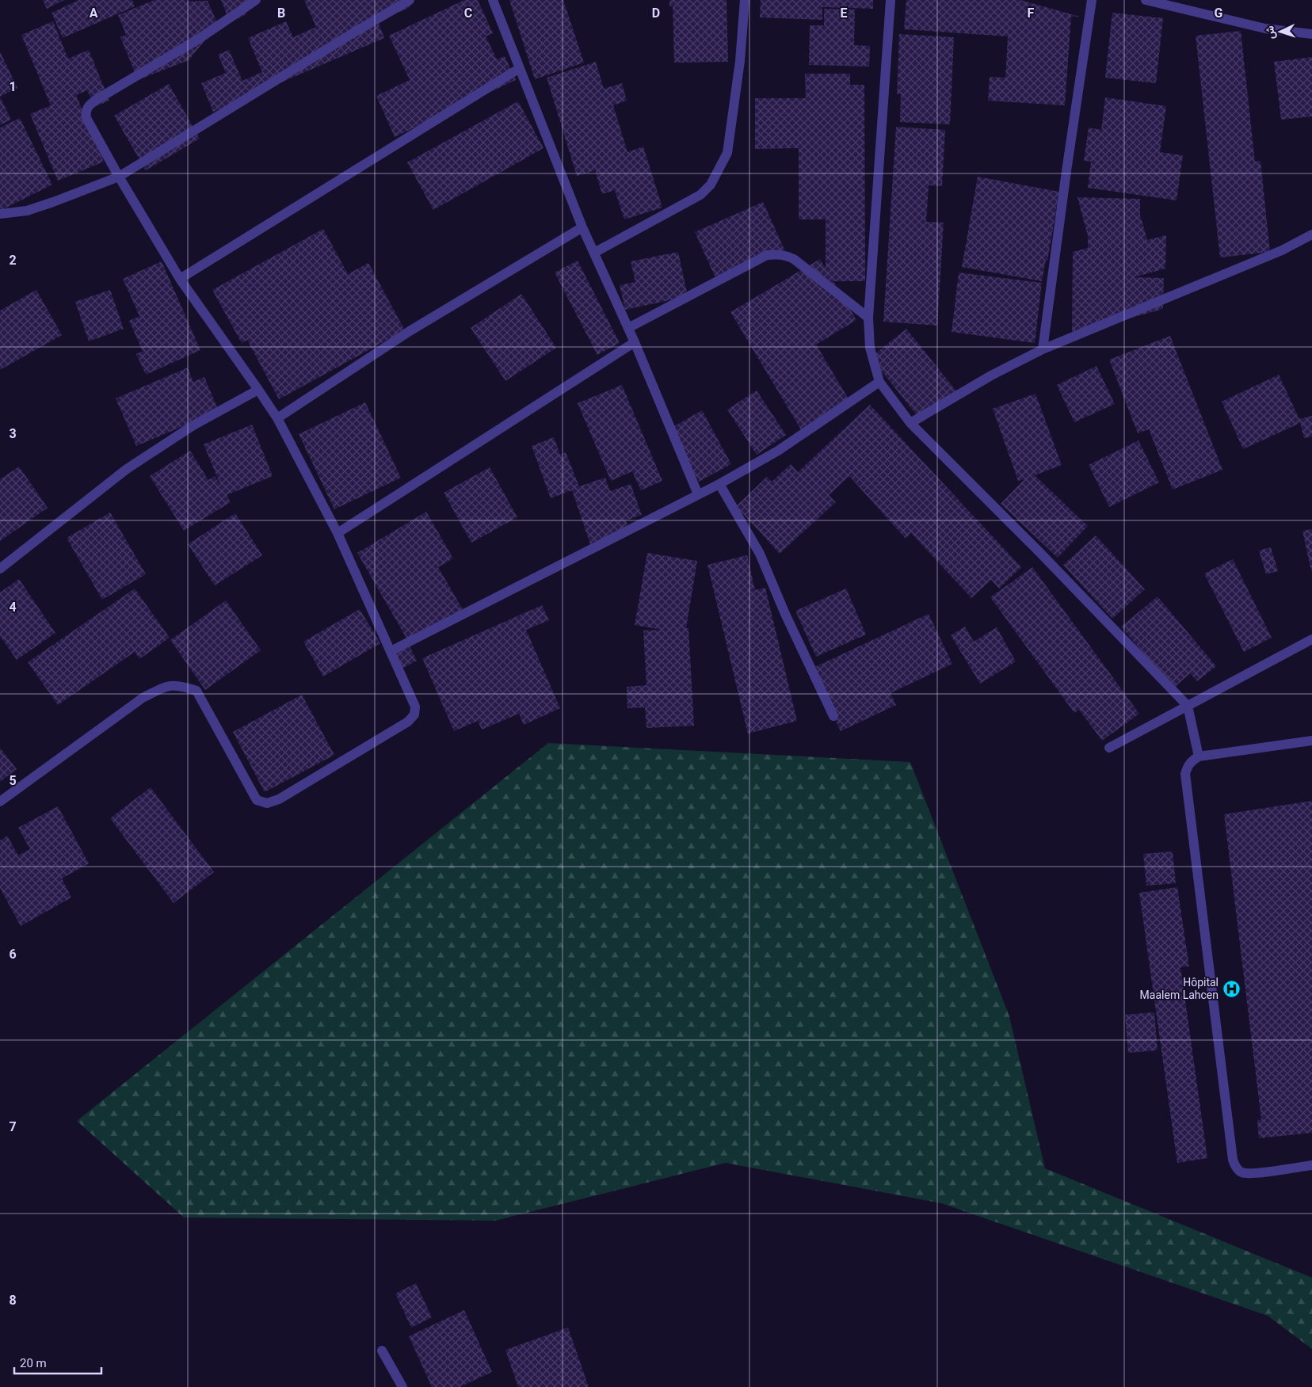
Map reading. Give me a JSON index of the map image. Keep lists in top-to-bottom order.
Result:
{
  "places": {
    "hospital": ["Hôpital Maalem Lahcen"]
  },
  "scale_bar": "20 m",
  "north": "left",
  "grid": {
    "columns": [
      "A",
      "B",
      "C",
      "D",
      "E",
      "F",
      "G"
    ],
    "rows": [
      "1",
      "2",
      "3",
      "4",
      "5",
      "6",
      "7",
      "8"
    ]
  }
}
